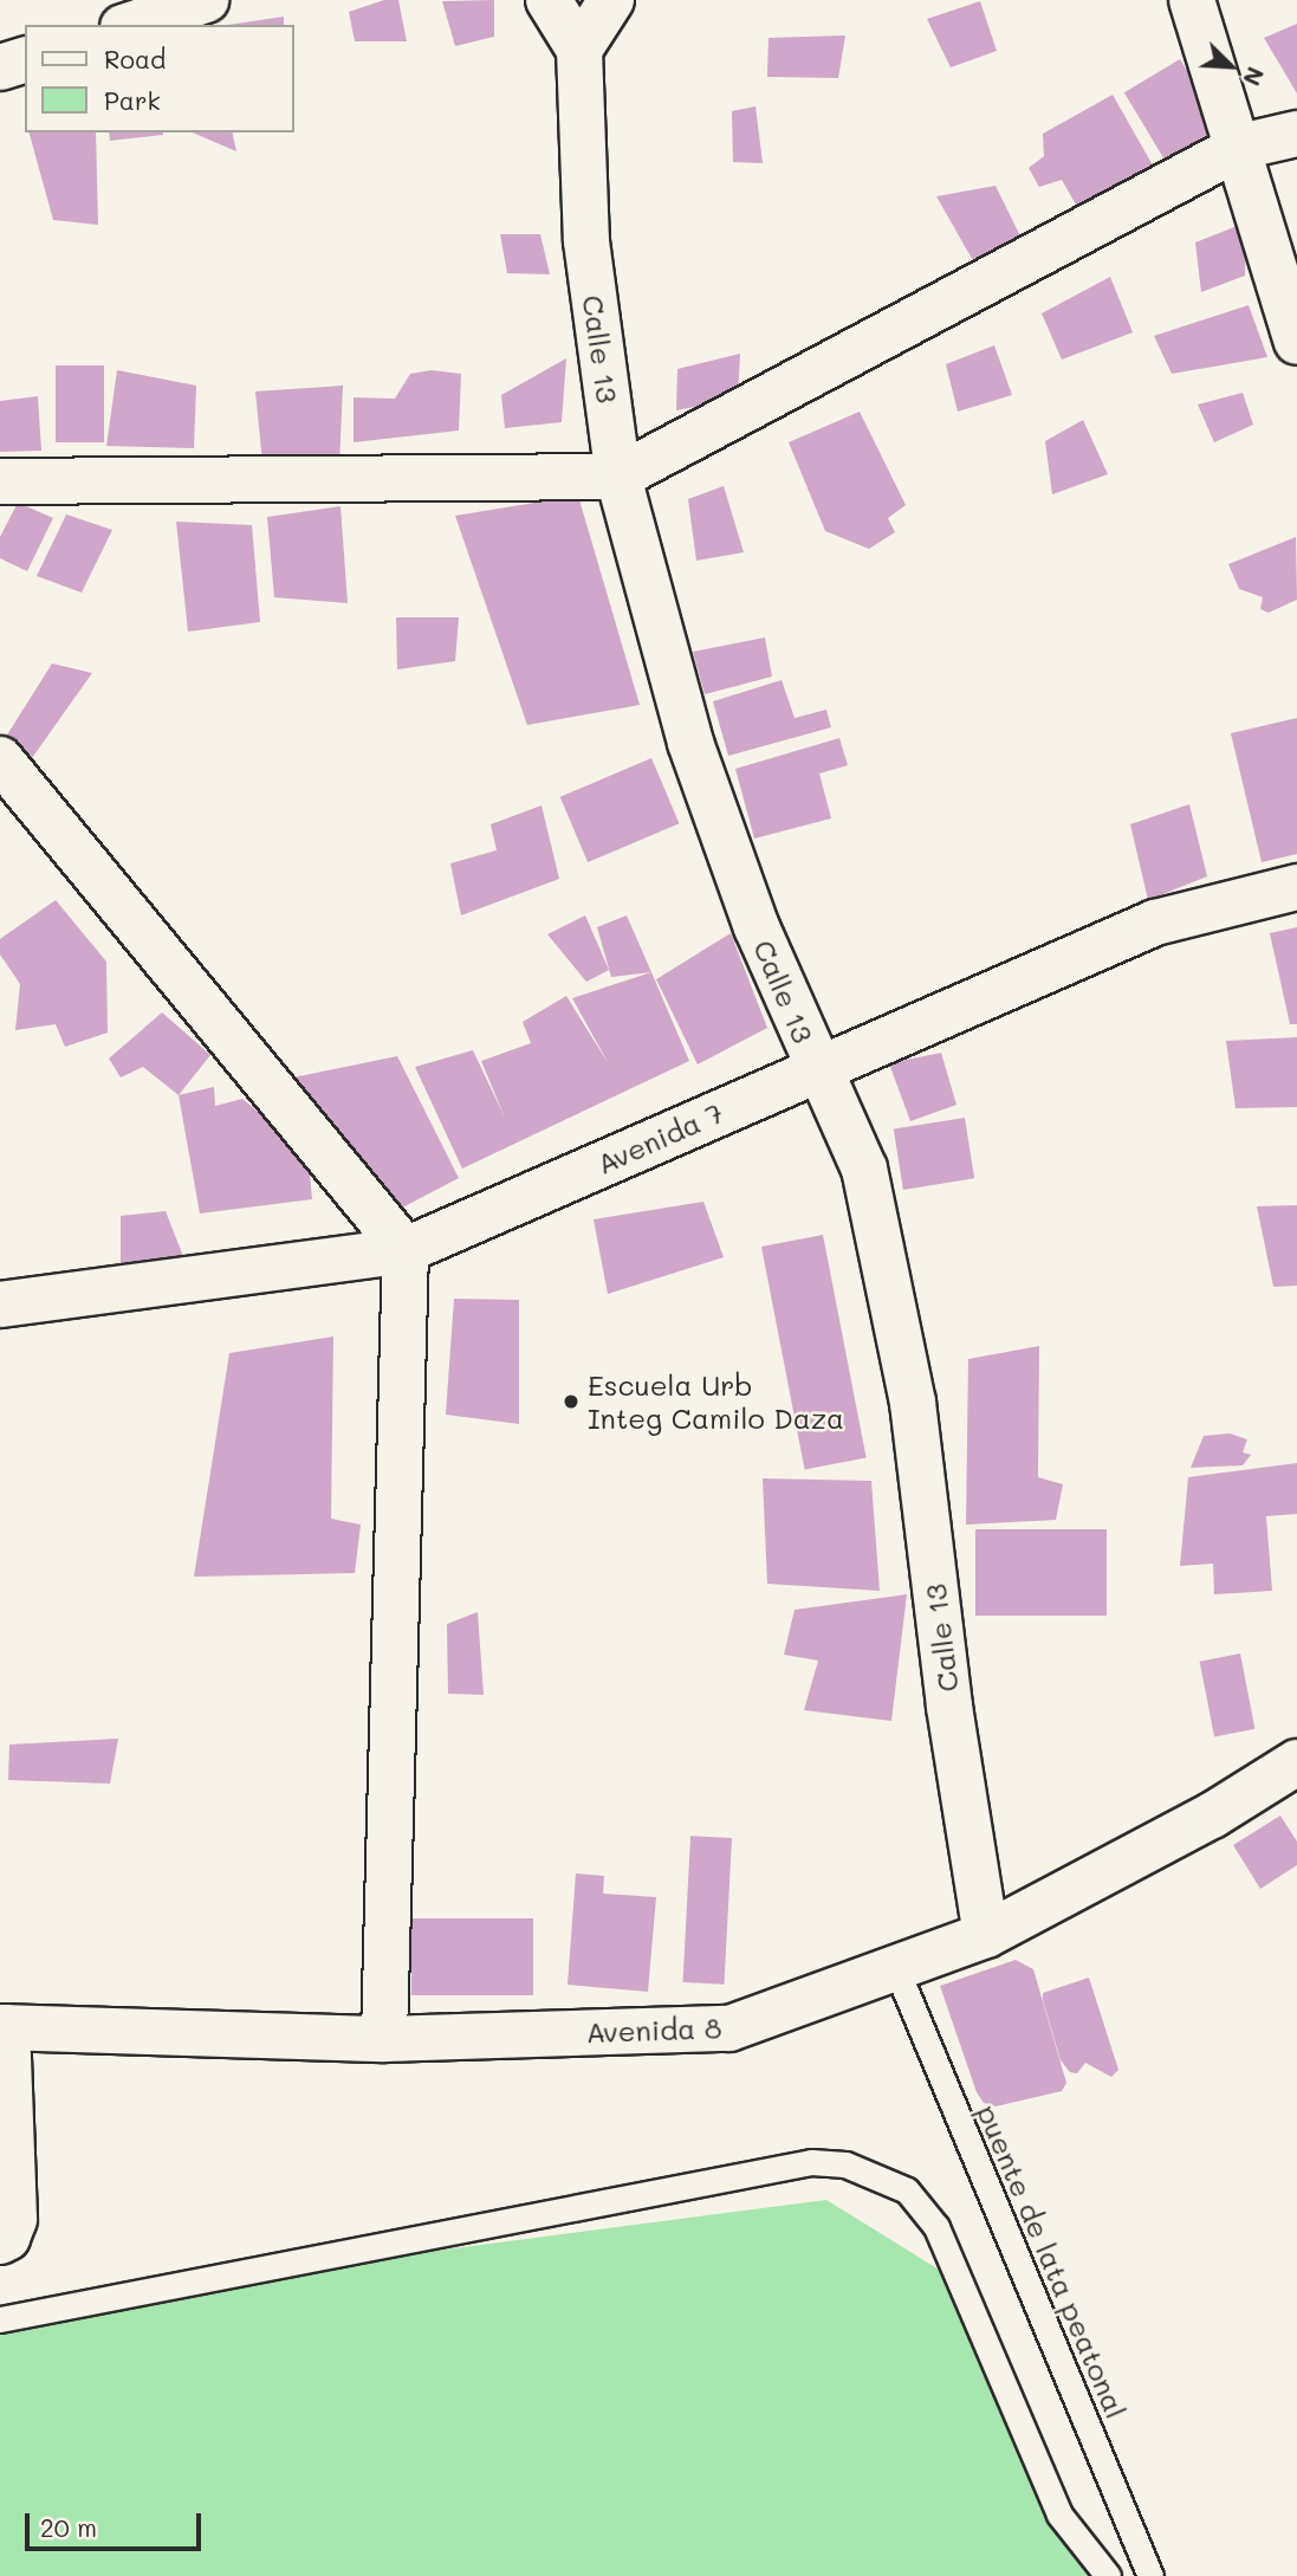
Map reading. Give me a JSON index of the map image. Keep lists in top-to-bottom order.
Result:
{
  "streets": {
    "street": ["Calle 13", "Avenida 7", "Avenida 8"],
    "lane": ["puente de lata peatonal"]
  },
  "crossings": [
    ["Calle 13", "Avenida 7"],
    ["Calle 13", "Avenida 8"],
    ["Avenida 8", "puente de lata peatonal"]
  ],
  "places": ["Escuela Urb Integ Camilo Daza"],
  "legend": ["Road", "Park"],
  "scale_bar": "20 m",
  "north": "bottom right"
}
